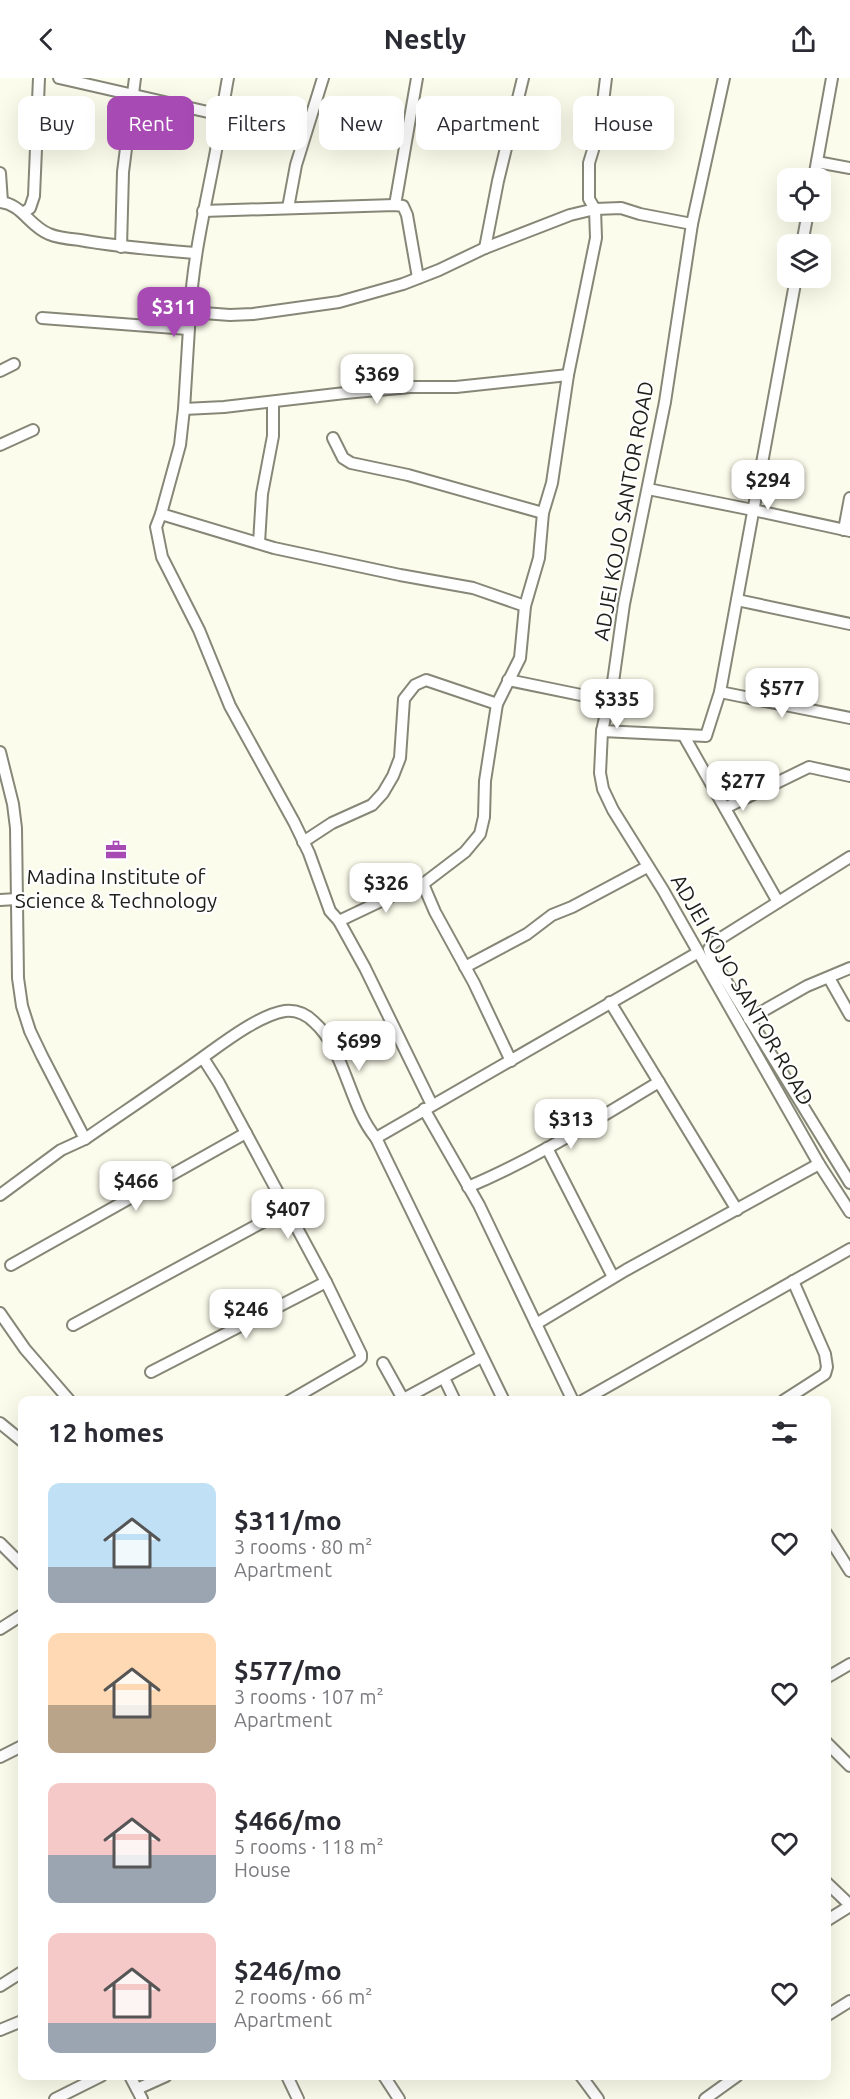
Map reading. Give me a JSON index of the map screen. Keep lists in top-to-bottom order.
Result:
{
  "streets": {
    "street": ["ADJEI KOJO SANTOR ROAD"]
  },
  "places": {
    "office": ["Madina Institute of Science & Technology"]
  },
  "page": {
    "header": "Nestly",
    "chip": [
      "Buy",
      "Rent",
      "Filters",
      "New",
      "Apartment",
      "House"
    ],
    "price": [
      "$311",
      "$369",
      "$294",
      "$577",
      "$335",
      "$277",
      "$326",
      "$699",
      "$313",
      "$466",
      "$407",
      "$246"
    ],
    "heading": "12 homes",
    "list": [
      {
        "name": "$311/mo",
        "note": "3 rooms · 80 m² · Apartment"
      },
      {
        "name": "$577/mo",
        "note": "3 rooms · 107 m² · Apartment"
      },
      {
        "name": "$466/mo",
        "note": "5 rooms · 118 m² · House"
      },
      {
        "name": "$246/mo",
        "note": "2 rooms · 66 m² · Apartment"
      }
    ]
  }
}
